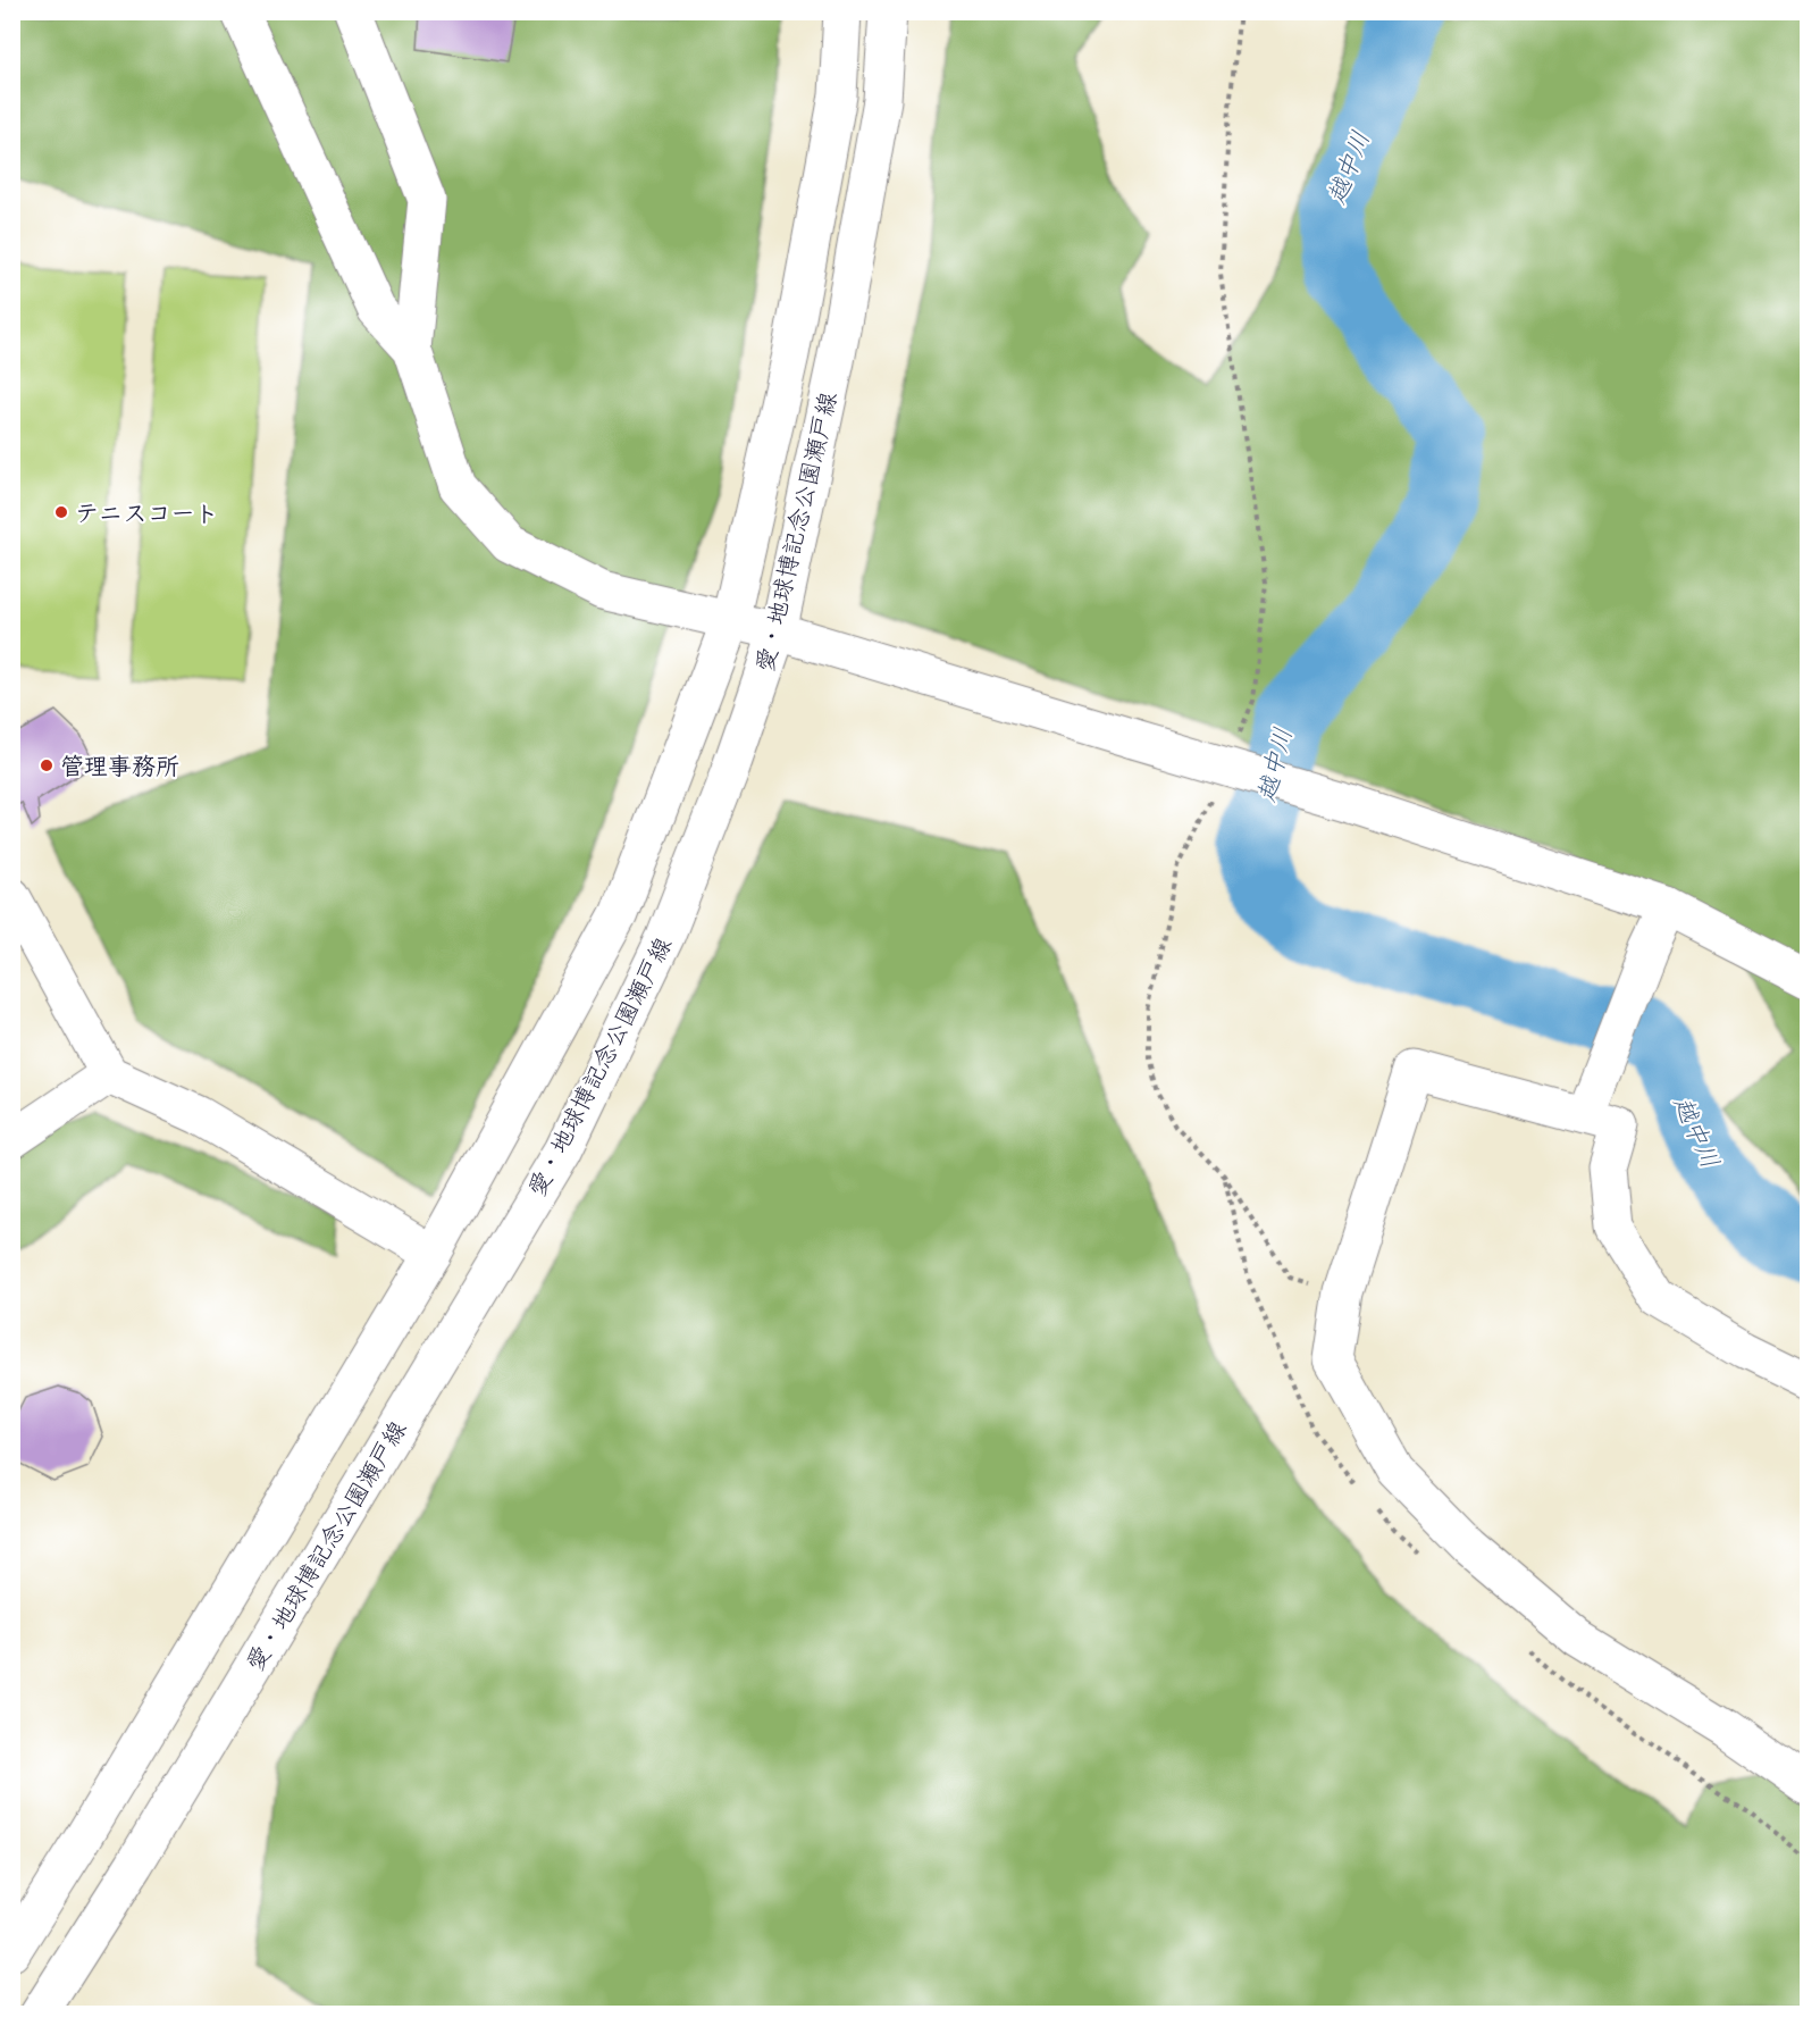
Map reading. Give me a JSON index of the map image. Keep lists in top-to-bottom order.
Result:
{
  "streets": {
    "main road": ["愛・地球博記念公園瀬戸線"]
  },
  "water": ["越中川"],
  "places": ["テニスコート", "管理事務所"]
}
